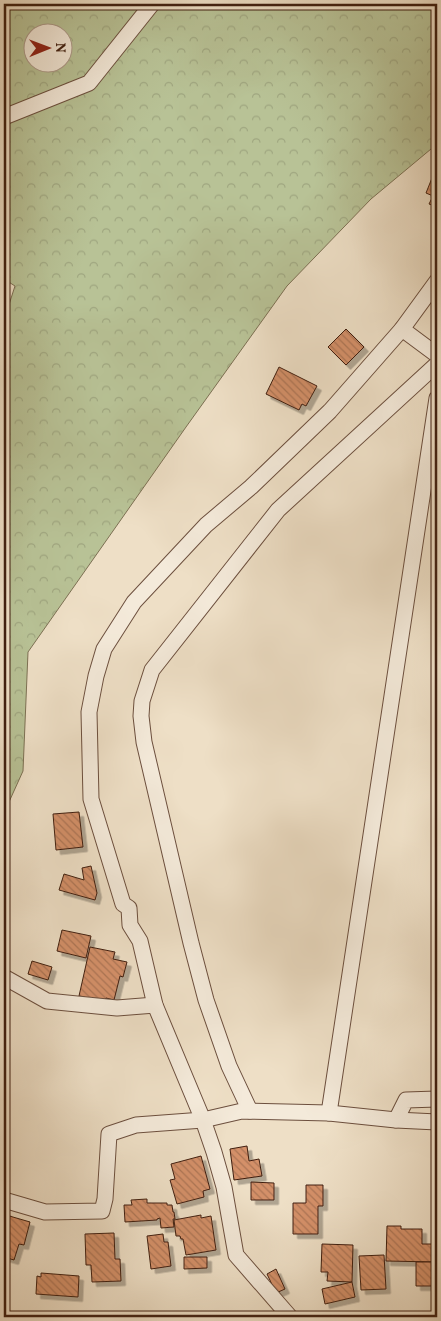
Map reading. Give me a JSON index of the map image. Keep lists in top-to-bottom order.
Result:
{
  "north": "right"
}
